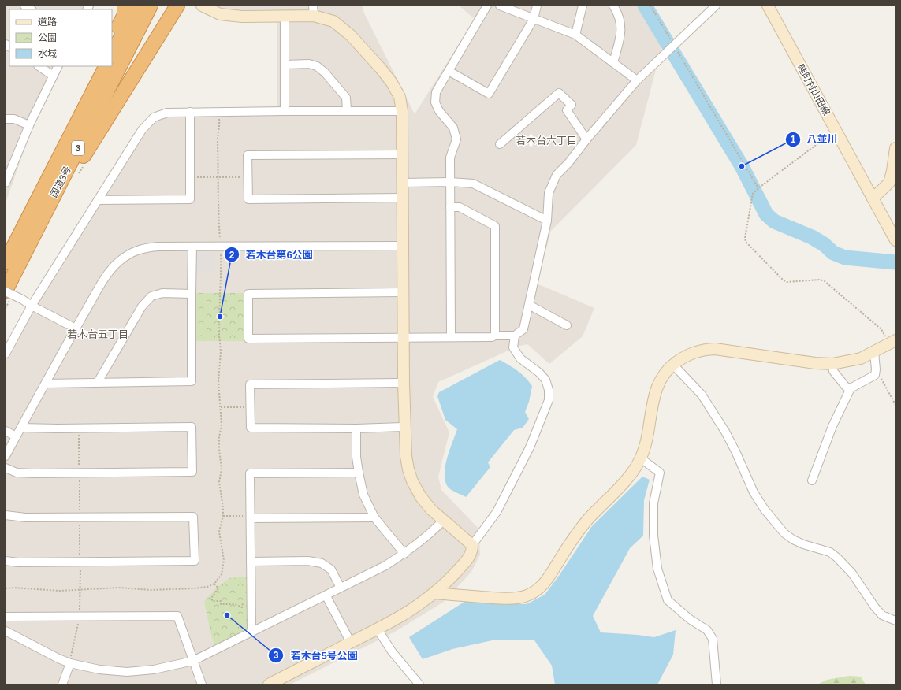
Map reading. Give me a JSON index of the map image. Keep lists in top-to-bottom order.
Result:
{
  "streets": {
    "highway": ["3", "国道3号"],
    "street": ["畦町村山田線"]
  },
  "districts": ["若木台六丁目", "若木台五丁目"],
  "places": ["八並川", "若木台第6公園", "若木台5号公園"],
  "legend": ["道路", "公園", "水域"]
}
